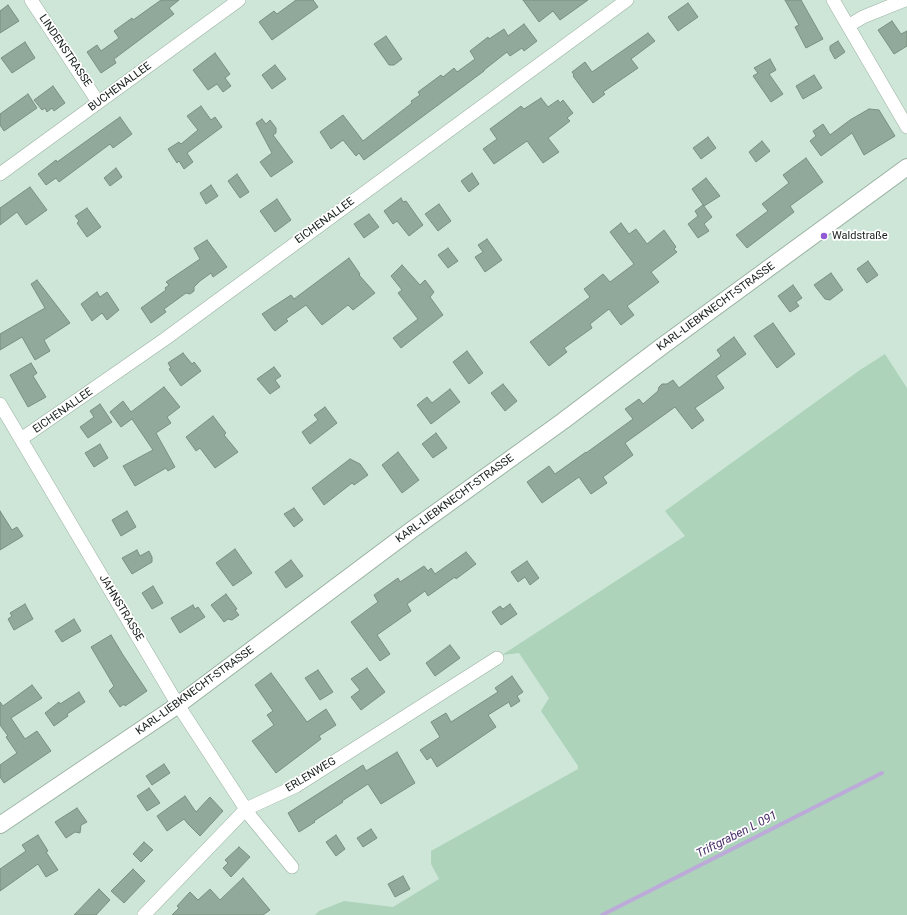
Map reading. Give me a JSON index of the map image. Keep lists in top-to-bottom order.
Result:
{
  "streets": {
    "street": [
      "LINDENSTRASSE",
      "BUCHENALLEE",
      "EICHENALLEE",
      "KARL-LIEBKNECHT-STRASSE",
      "JAHNSTRASSE",
      "ERLENWEG"
    ]
  },
  "crossings": [
    ["LINDENSTRASSE", "BUCHENALLEE"],
    ["EICHENALLEE", "JAHNSTRASSE"],
    ["KARL-LIEBKNECHT-STRASSE", "JAHNSTRASSE"],
    ["JAHNSTRASSE", "ERLENWEG"]
  ],
  "water": ["Triftgraben L 091"],
  "places": ["Waldstraße"]
}
